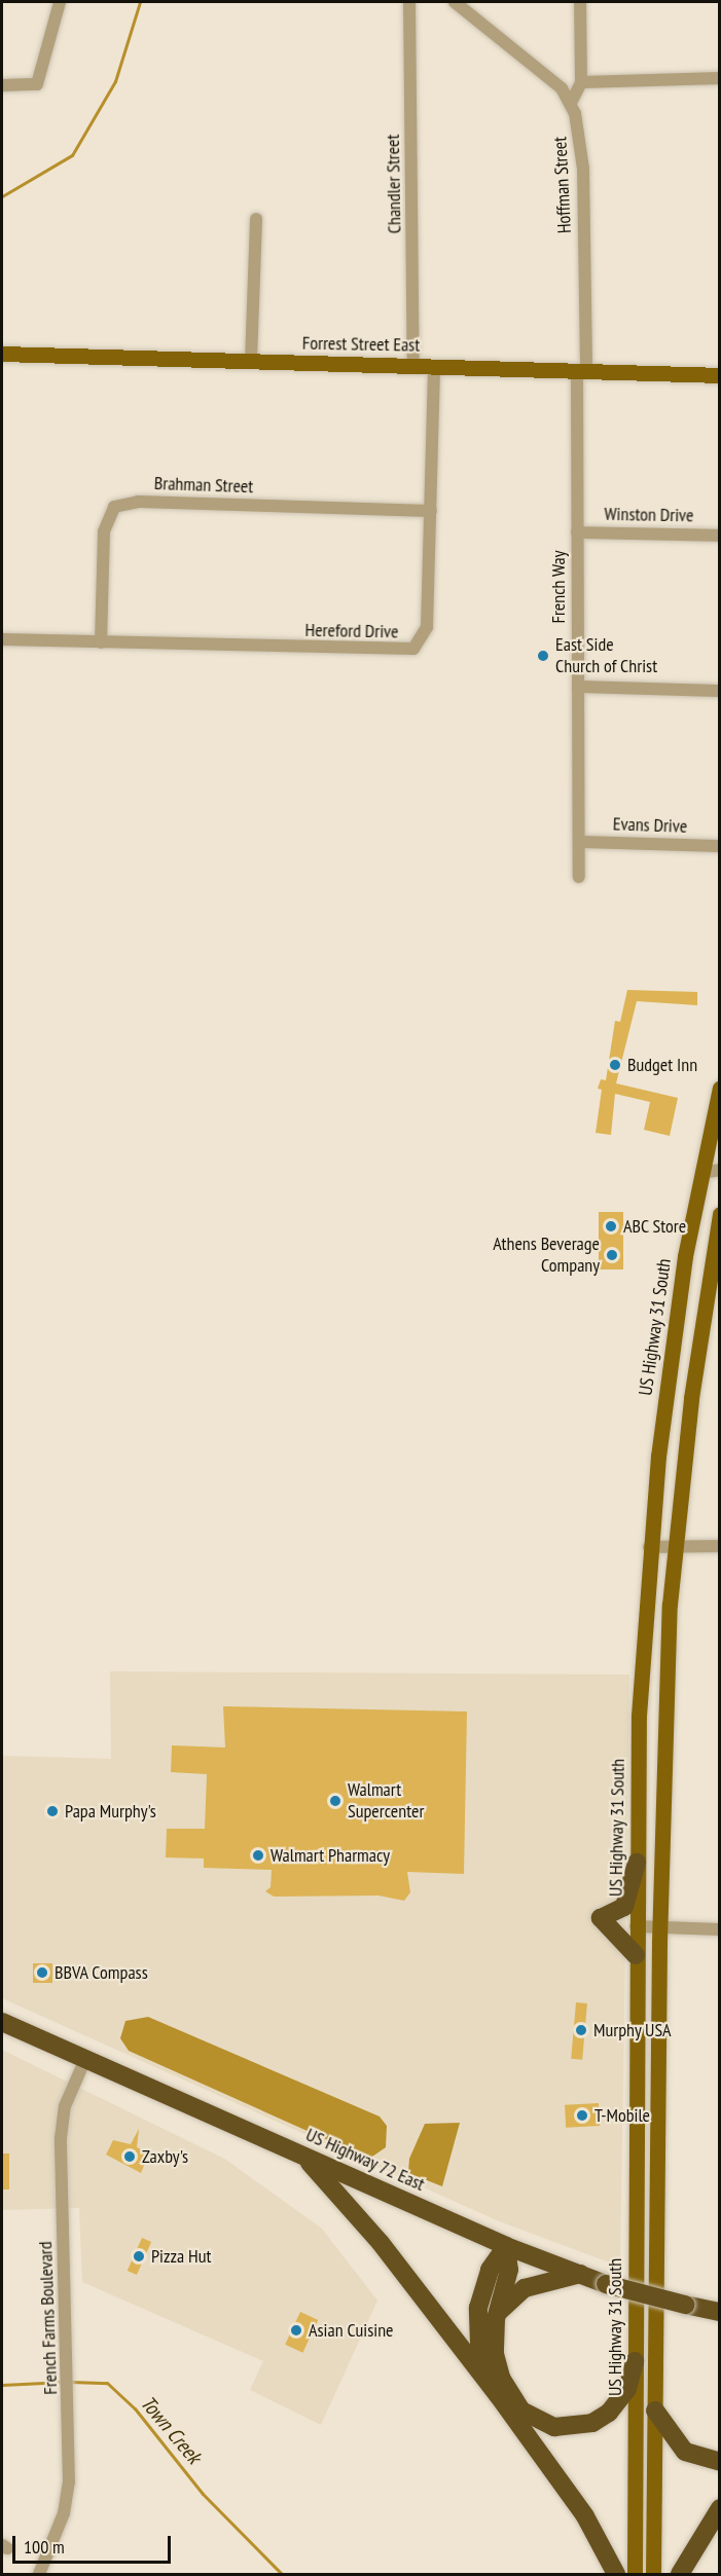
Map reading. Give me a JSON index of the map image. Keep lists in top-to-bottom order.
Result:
{
  "streets": {
    "highway": ["US Highway 72 East"],
    "main road": ["Forrest Street East", "US Highway 31 South"],
    "street": [
      "Chandler Street",
      "Hoffman Street",
      "Brahman Street",
      "Winston Drive",
      "French Way",
      "Hereford Drive",
      "Evans Drive",
      "French Farms Boulevard"
    ]
  },
  "crossings": [
    ["Chandler Street", "Forrest Street East"],
    ["Hoffman Street", "Forrest Street East"],
    ["Hoffman Street", "French Way"],
    ["Forrest Street East", "French Way"],
    ["Forrest Street East", "Hereford Drive"],
    ["Brahman Street", "Hereford Drive"],
    ["Winston Drive", "French Way"],
    ["French Way", "Evans Drive"],
    ["US Highway 72 East", "French Farms Boulevard"]
  ],
  "water": ["Town Creek"],
  "places": [
    "East Side Church of Christ",
    "Budget Inn",
    "ABC Store",
    "Athens Beverage Company",
    "Walmart Supercenter",
    "Papa Murphy's",
    "Walmart Pharmacy",
    "BBVA Compass",
    "Murphy USA",
    "T-Mobile",
    "Zaxby's",
    "Pizza Hut",
    "Asian Cuisine"
  ],
  "scale_bar": "100 m"
}
